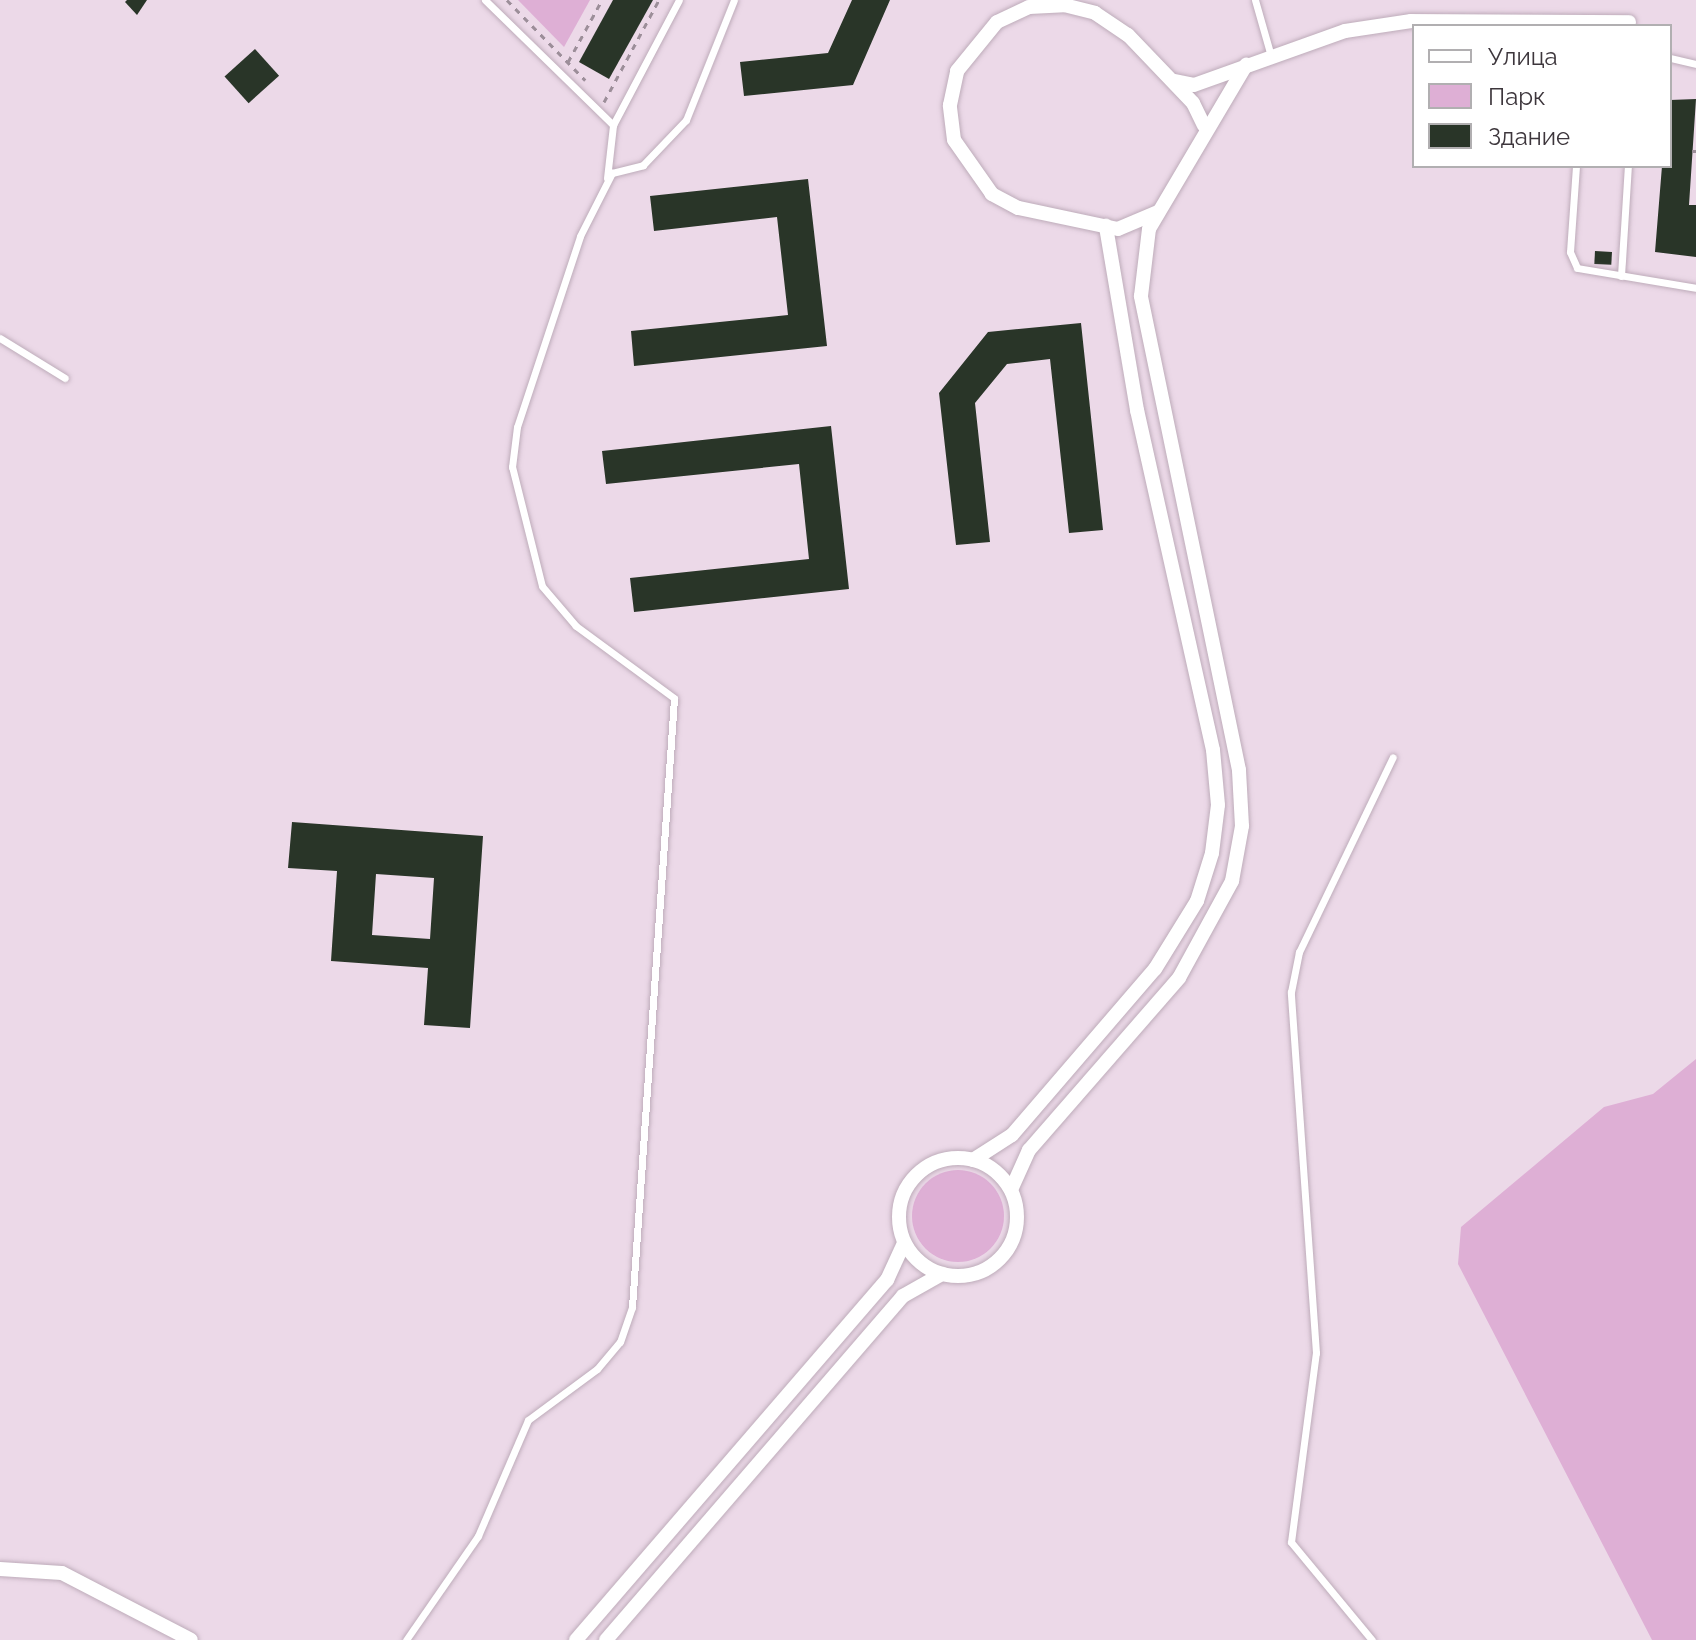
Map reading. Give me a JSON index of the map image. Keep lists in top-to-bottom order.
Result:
{
  "legend": ["Улица", "Парк", "Здание"]
}
